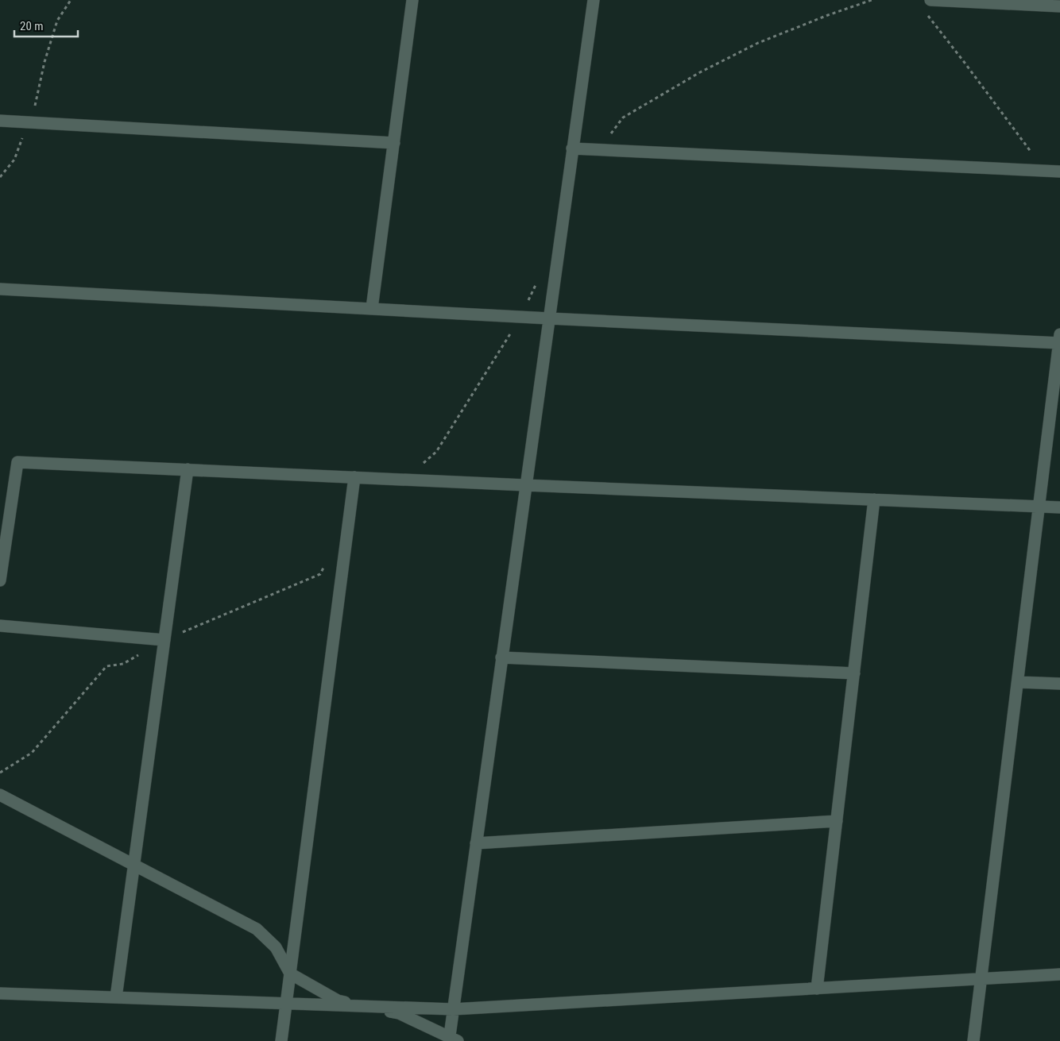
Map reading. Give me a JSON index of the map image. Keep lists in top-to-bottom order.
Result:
{
  "scale_bar": "20 m"
}
